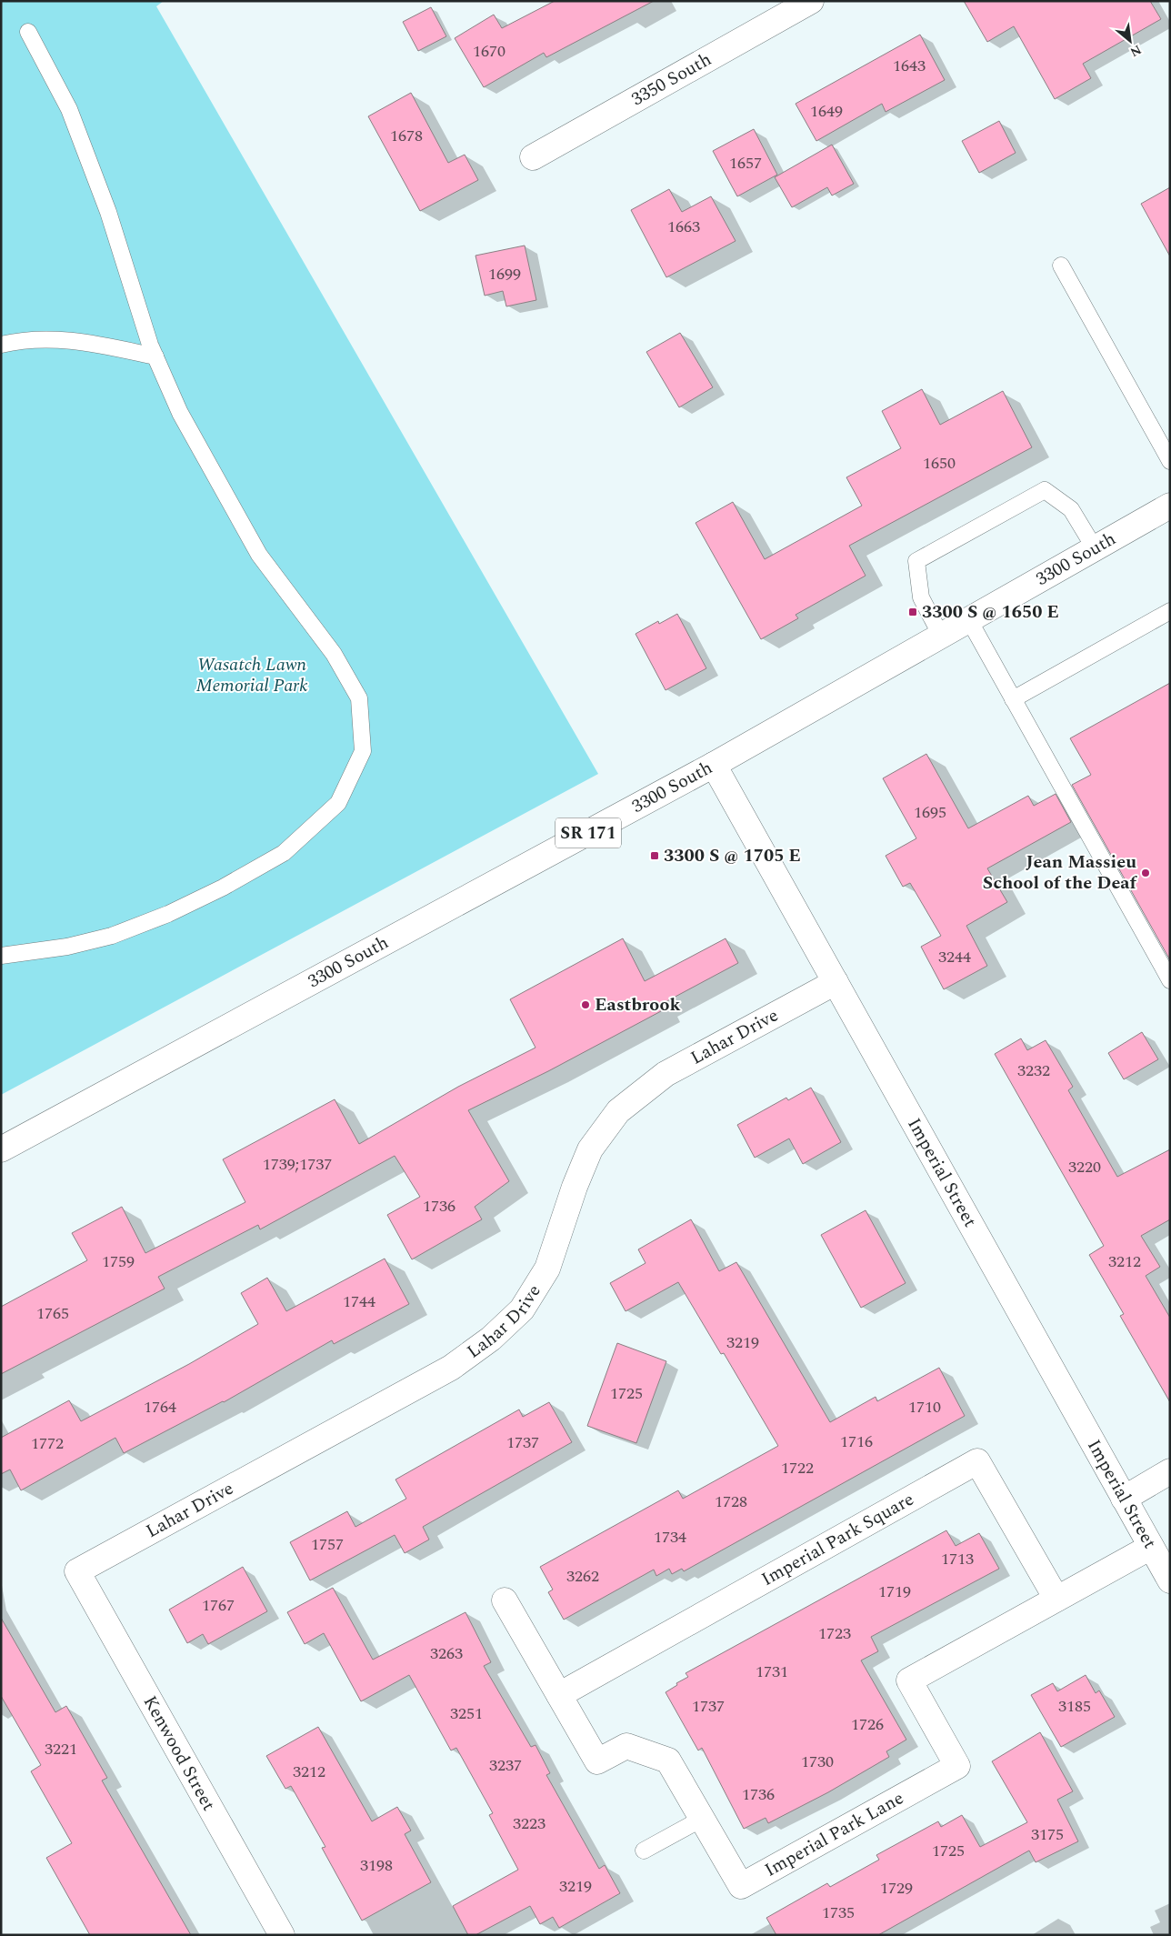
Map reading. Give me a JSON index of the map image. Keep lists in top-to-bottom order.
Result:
{
  "streets": {
    "street": [
      "3350 South",
      "3300 South",
      "SR 171",
      "Lahar Drive",
      "Imperial Street",
      "Imperial Park Square",
      "Kenwood Street",
      "Imperial Park Lane"
    ]
  },
  "crossings": [
    ["3300 South", "Imperial Street"],
    ["Lahar Drive", "Imperial Street"],
    ["Lahar Drive", "Kenwood Street"],
    ["Imperial Street", "Imperial Park Lane"],
    ["Imperial Park Square", "Imperial Park Lane"]
  ],
  "parks": ["Wasatch Lawn Memorial Park"],
  "places": {
    "transit": ["3300 S @ 1650 E", "3300 S @ 1705 E"],
    "other": ["Jean Massieu School of the Deaf", "Eastbrook"]
  },
  "house_numbers": [
    "1670",
    "1643",
    "1649",
    "1678",
    "1657",
    "1663",
    "1699",
    "1650",
    "1695",
    "3244",
    "3232",
    "1739;1737",
    "3220",
    "1736",
    "1759",
    "3212",
    "1744",
    "1765",
    "3219",
    "1725",
    "1764",
    "1710",
    "1716",
    "1737",
    "1772",
    "1722",
    "1728",
    "1734",
    "1757",
    "1713",
    "3262",
    "1719",
    "1767",
    "1723",
    "3263",
    "1731",
    "1737",
    "3185",
    "3251",
    "1726",
    "3221",
    "1730",
    "3237",
    "3212",
    "1736",
    "3223",
    "3175",
    "1725",
    "3198",
    "3219",
    "1729",
    "1735"
  ],
  "north": "bottom right"
}
